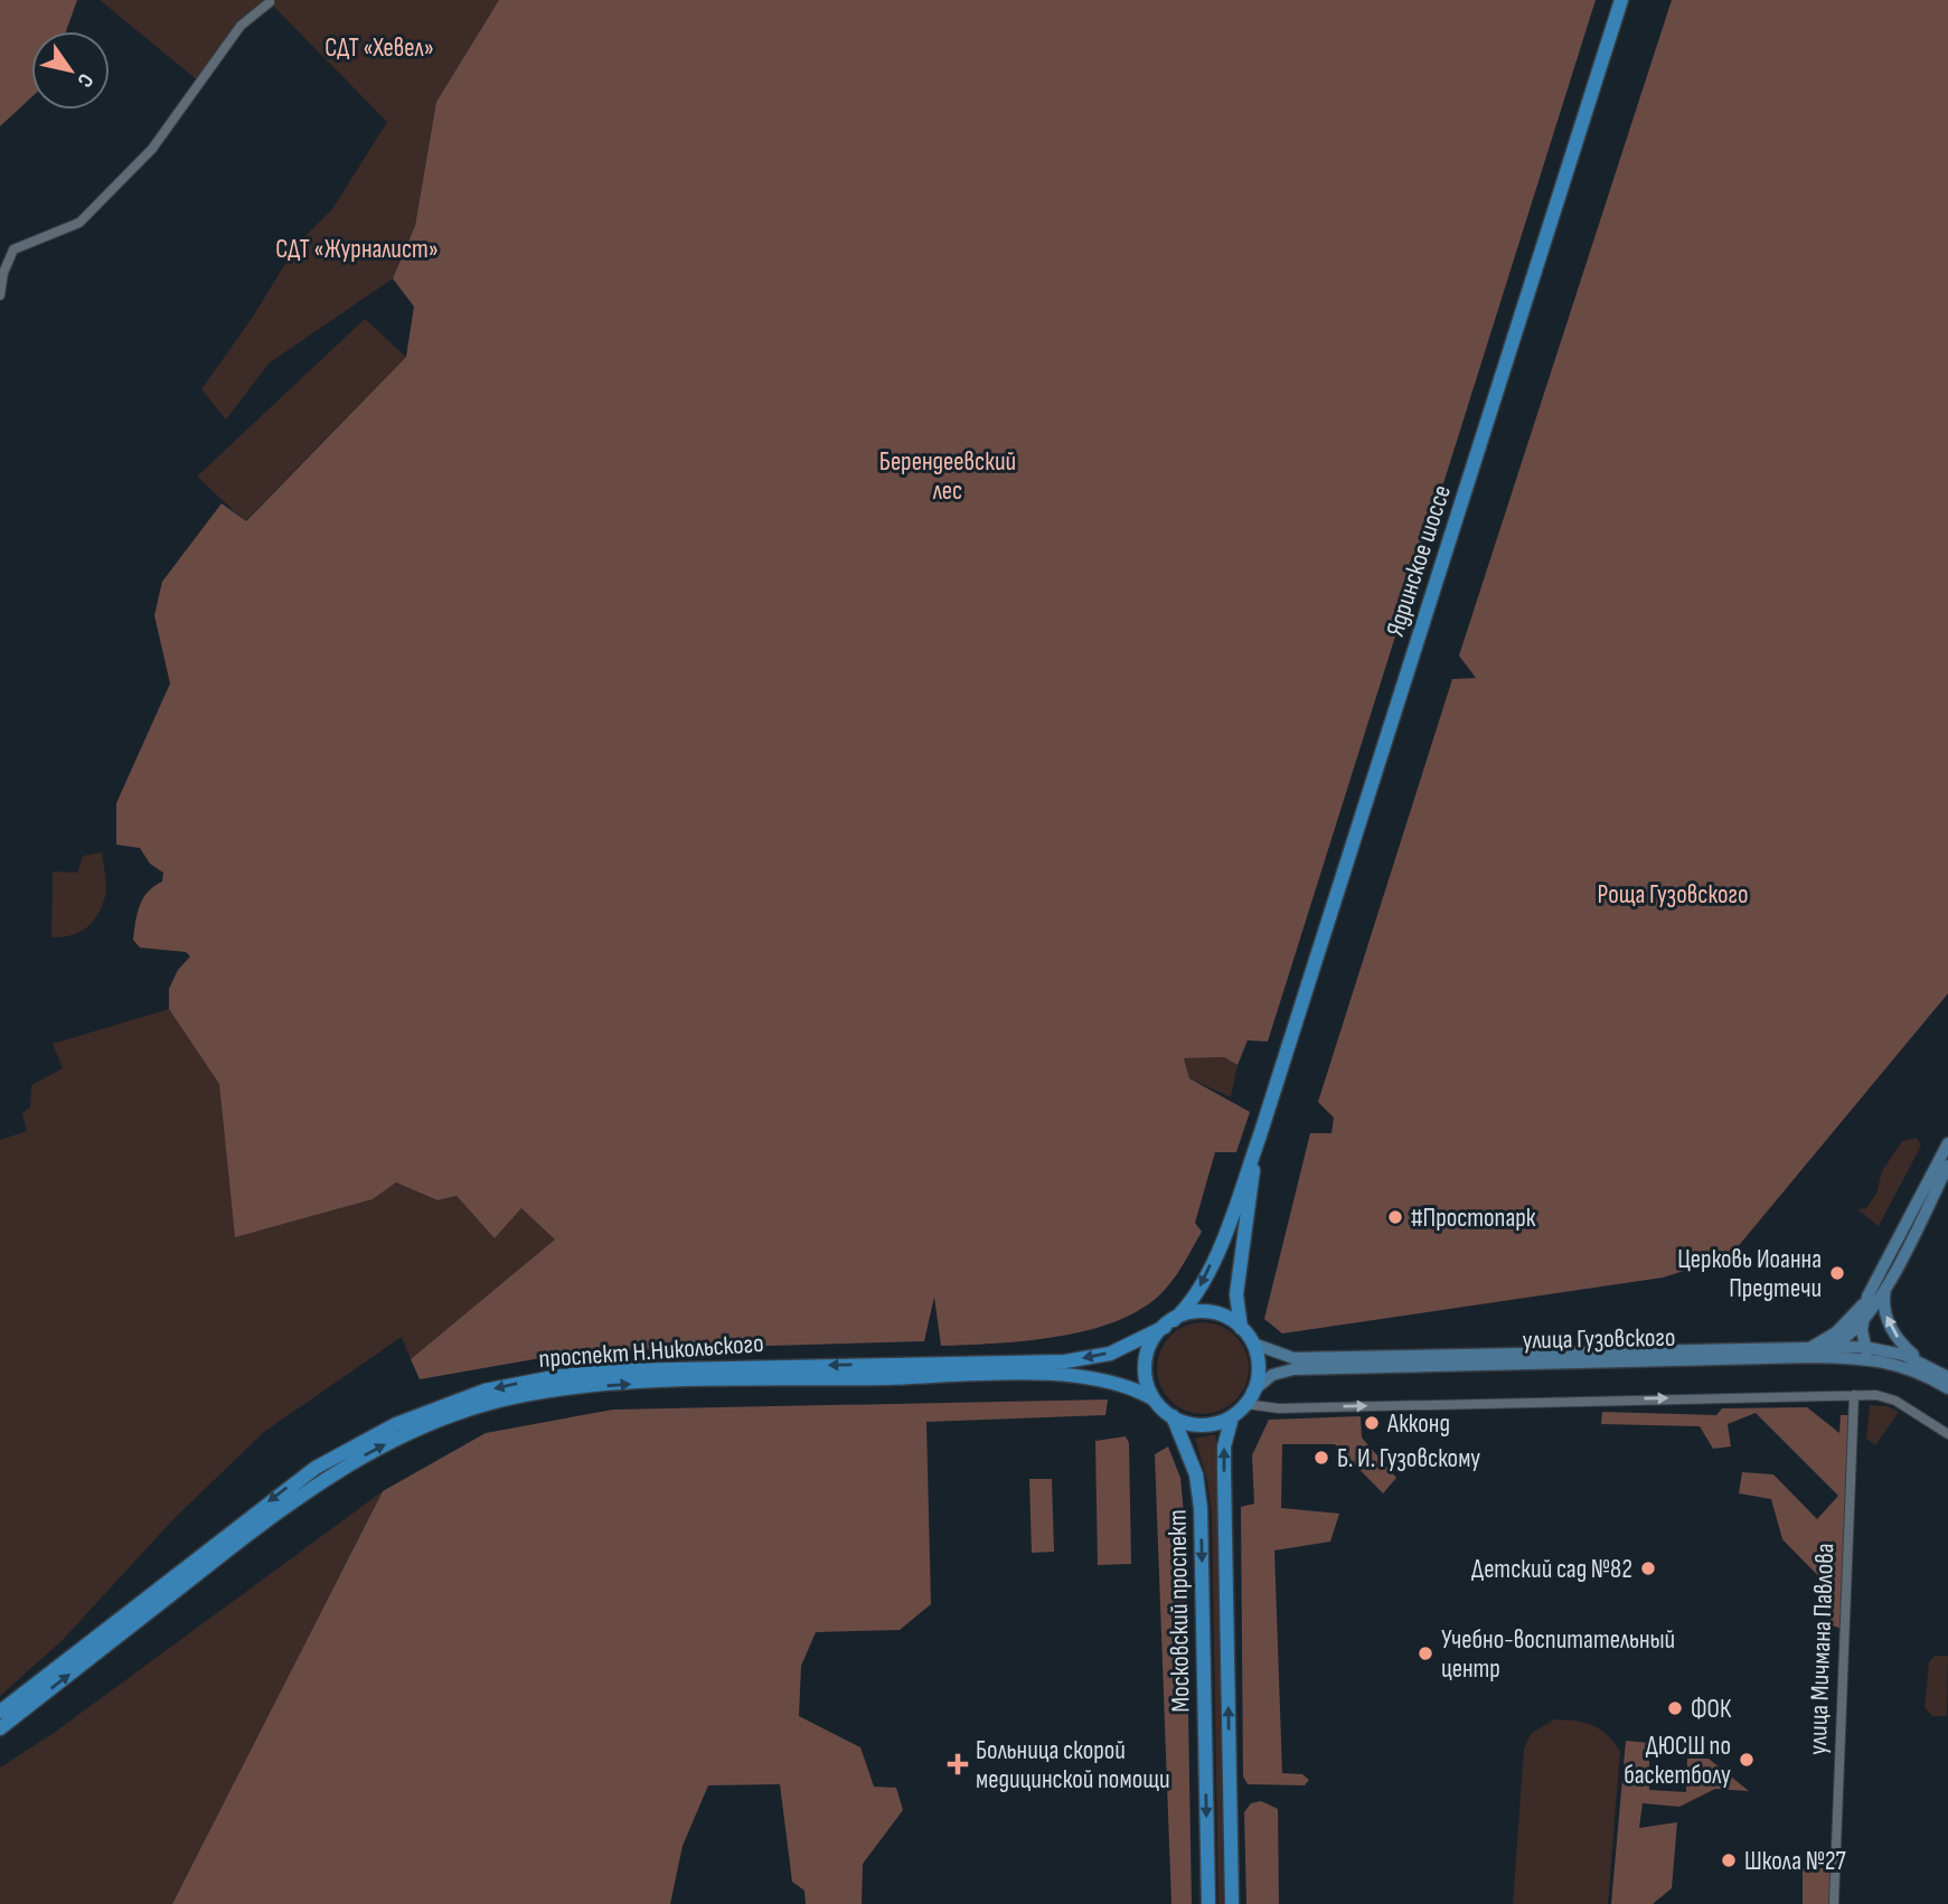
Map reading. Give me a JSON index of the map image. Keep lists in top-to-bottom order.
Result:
{
  "streets": {
    "main road": [
      "Ядринское шоссе",
      "улица Гузовского",
      "проспект Н.Никольского",
      "Московский проспект"
    ],
    "street": ["улица Мичмана Павлова"]
  },
  "crossings": [
    ["Ядринское шоссе", "улица Гузовского"],
    ["Ядринское шоссе", "проспект Н.Никольского"],
    ["Ядринское шоссе", "Московский проспект"],
    ["улица Гузовского", "проспект Н.Никольского"],
    ["улица Гузовского", "Московский проспект"],
    ["проспект Н.Никольского", "Московский проспект"]
  ],
  "parks": [
    "СДТ «Хевел»",
    "СДТ «Журналист»",
    "Берендеевский лес",
    "Роща Гузовского"
  ],
  "places": {
    "other": [
      "#Простопарк",
      "Церковь Иоанна Предтечи",
      "Акконд",
      "Б. И. Гузовскому",
      "Детский сад №82",
      "Учебно-воспитательный центр",
      "ФОК",
      "ДЮСШ по баскетболу",
      "Школа №27"
    ],
    "health": ["Больница скорой медицинской помощи"]
  },
  "north": "bottom right"
}
